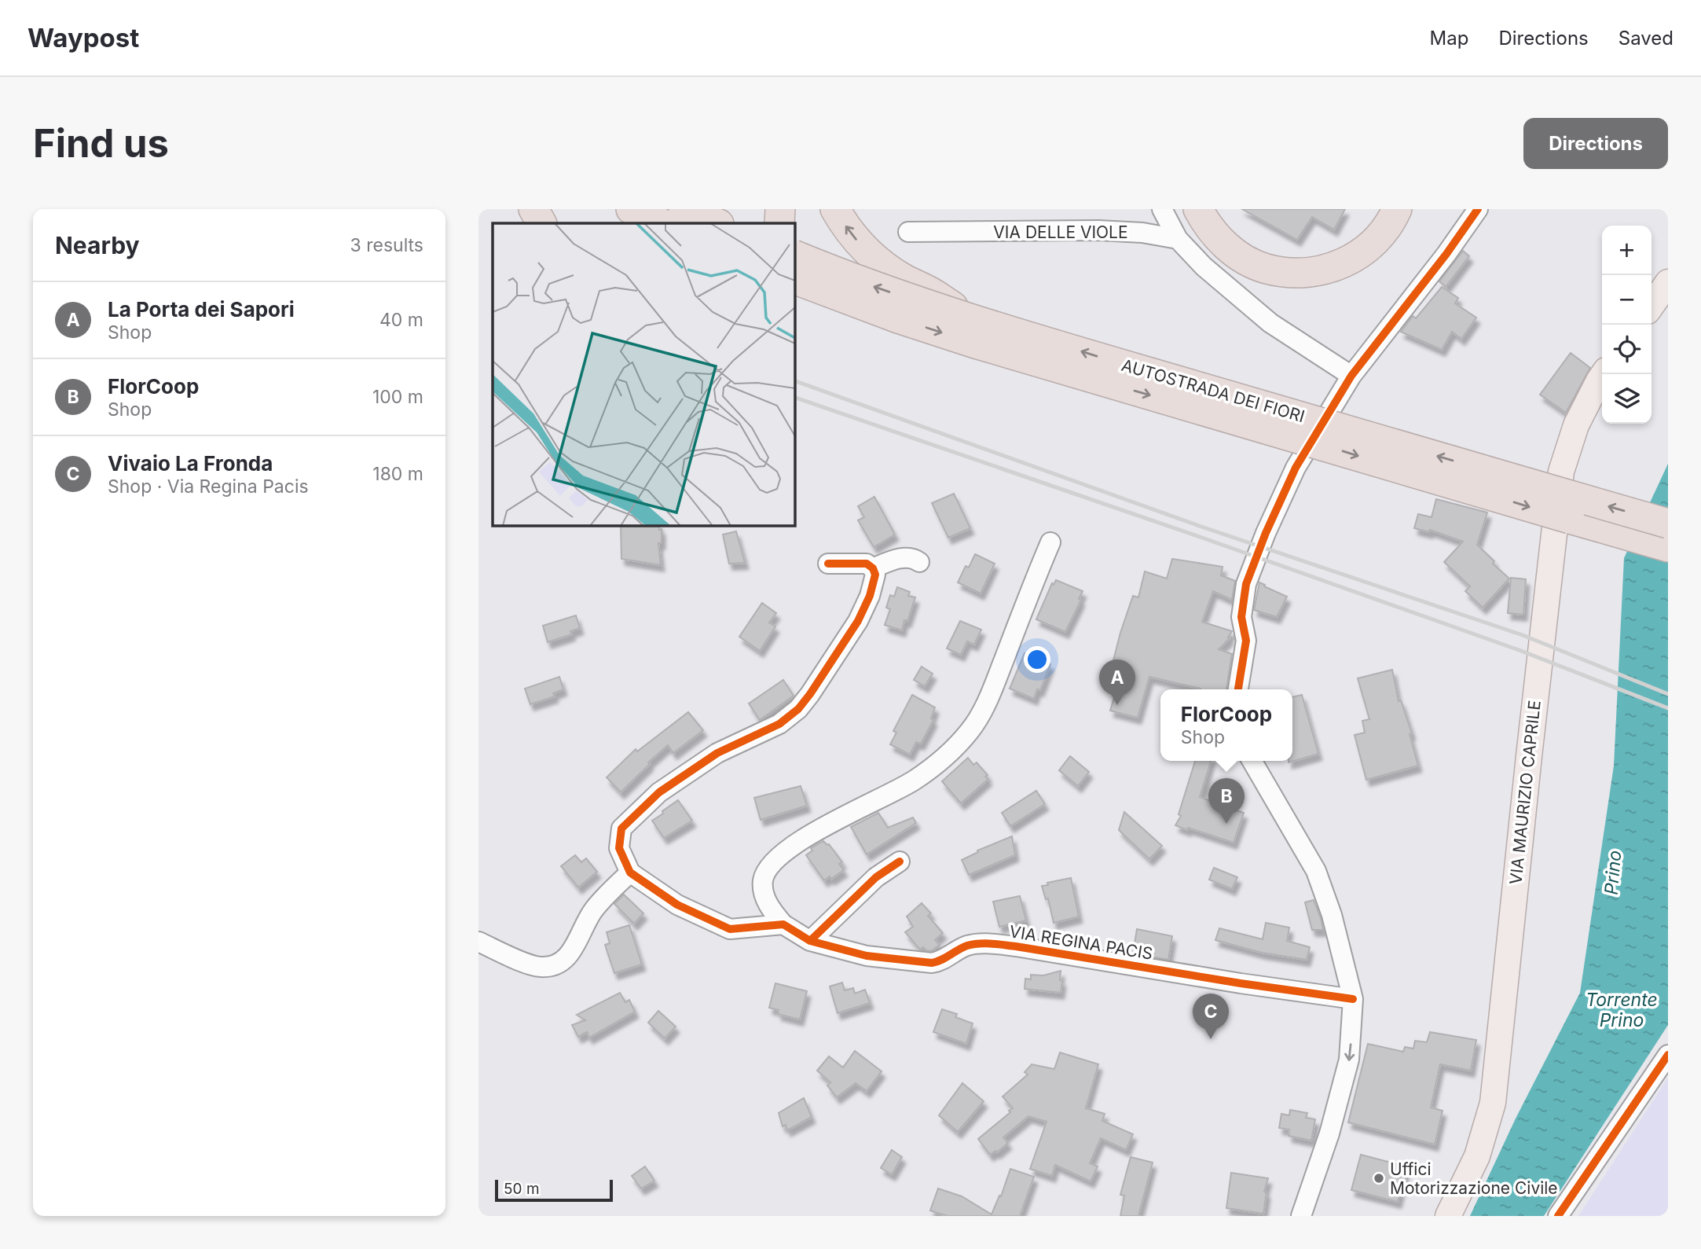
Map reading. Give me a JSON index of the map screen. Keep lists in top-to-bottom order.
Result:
{
  "streets": {
    "highway": ["AUTOSTRADA DEI FIORI"],
    "main road": ["VIA MAURIZIO CAPRILE"],
    "street": ["VIA DELLE VIOLE", "VIA REGINA PACIS"]
  },
  "water": ["Prino", "Torrente Prino"],
  "places": ["Uffici Motorizzazione Civile"],
  "scale_bar": "50 m",
  "page": {
    "header": "Waypost",
    "nav": ["Map", "Directions", "Saved"],
    "buttons": "Directions",
    "title": "Find us",
    "heading": ["Nearby", "3 results"],
    "map_buttons": ["+", "−"],
    "list": [
      {
        "mark": "A",
        "name": "La Porta dei Sapori",
        "note": "Shop",
        "value": "40 m"
      },
      {
        "mark": "B",
        "name": "FlorCoop",
        "note": "Shop",
        "value": "100 m"
      },
      {
        "mark": "C",
        "name": "Vivaio La Fronda",
        "note": "Shop · Via Regina Pacis",
        "value": "180 m"
      }
    ],
    "pins": ["A", "B", "C"],
    "popup": ["FlorCoop", "Shop"],
    "scale": "50 m"
  }
}
